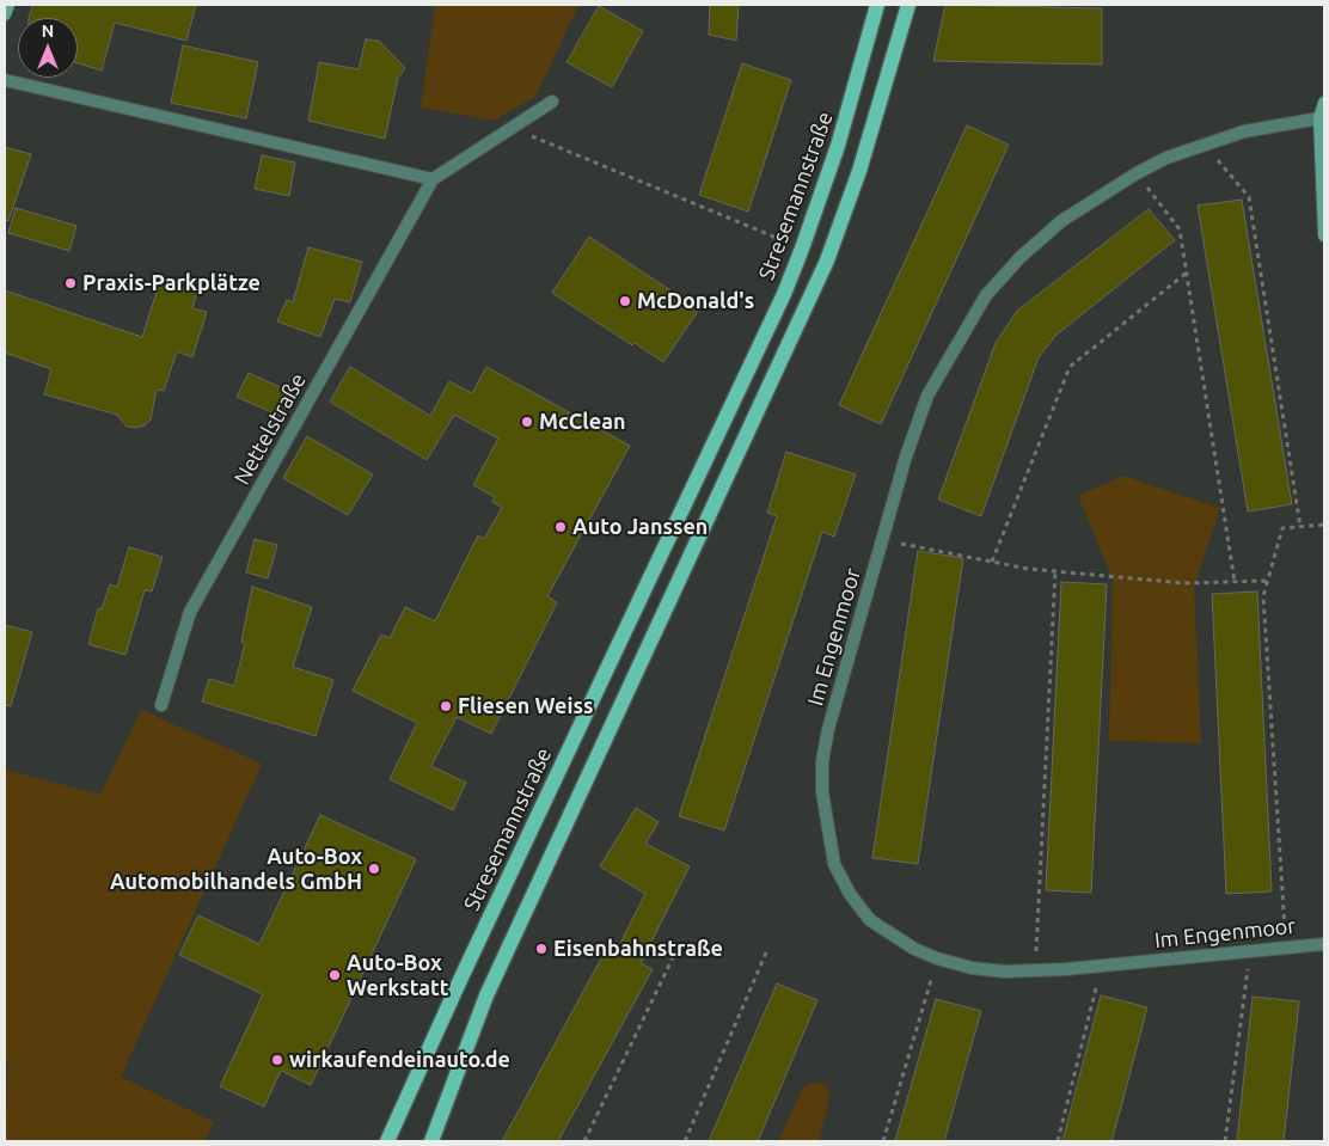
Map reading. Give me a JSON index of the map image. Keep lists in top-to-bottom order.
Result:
{
  "streets": {
    "main road": ["Stresemannstraße"],
    "street": ["Nettelstraße", "Im Engenmoor"]
  },
  "places": [
    "Praxis-Parkplätze",
    "McDonald's",
    "McClean",
    "Auto Janssen",
    "Fliesen Weiss",
    "Auto-Box Automobilhandels GmbH",
    "Eisenbahnstraße",
    "Auto-Box Werkstatt",
    "wirkaufendeinauto.de"
  ],
  "north": "top"
}
